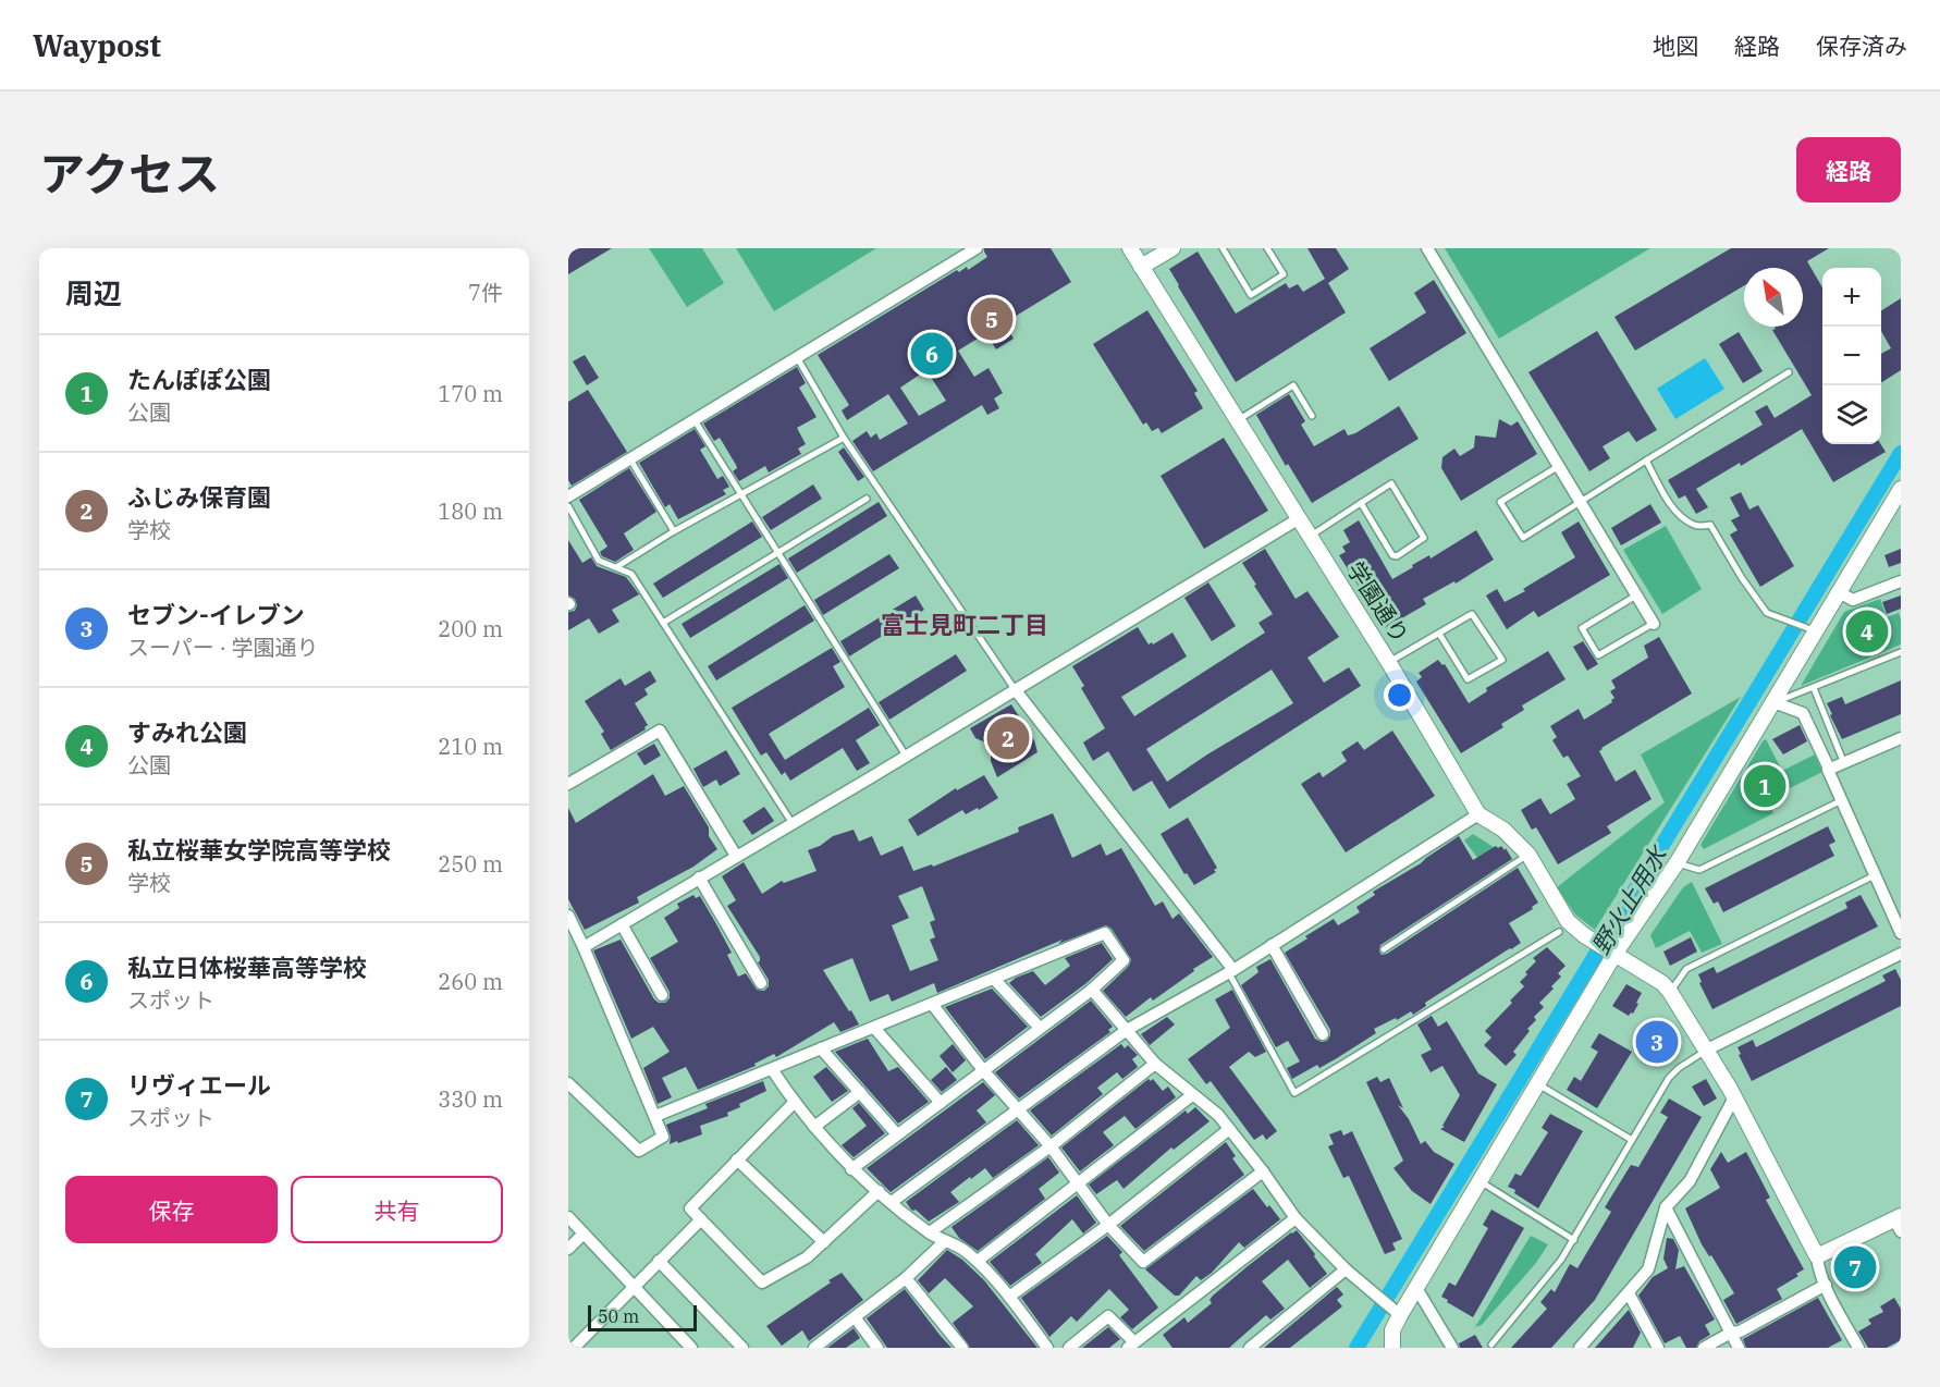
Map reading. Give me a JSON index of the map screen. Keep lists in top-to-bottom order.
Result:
{
  "streets": {
    "street": ["学園通り"]
  },
  "districts": ["富士見町二丁目"],
  "water": ["野火止用水"],
  "scale_bar": "50 m",
  "north": "top left",
  "page": {
    "header": "Waypost",
    "nav": ["地図", "経路", "保存済み"],
    "title": "アクセス",
    "buttons": [
      "経路",
      ["保存", "共有"]
    ],
    "heading": ["周辺", "7件"],
    "map_buttons": ["+", "−"],
    "pins": [
      "5",
      "6",
      "4",
      "2",
      "1",
      "3",
      "7"
    ],
    "list": [
      {
        "mark": "1",
        "name": "たんぽぽ公園",
        "note": "公園",
        "value": "170 m"
      },
      {
        "mark": "2",
        "name": "ふじみ保育園",
        "note": "学校",
        "value": "180 m"
      },
      {
        "mark": "3",
        "name": "セブン-イレブン",
        "note": "スーパー · 学園通り",
        "value": "200 m"
      },
      {
        "mark": "4",
        "name": "すみれ公園",
        "note": "公園",
        "value": "210 m"
      },
      {
        "mark": "5",
        "name": "私立桜華女学院高等学校",
        "note": "学校",
        "value": "250 m"
      },
      {
        "mark": "6",
        "name": "私立日体桜華高等学校",
        "note": "スポット",
        "value": "260 m"
      },
      {
        "mark": "7",
        "name": "リヴィエール",
        "note": "スポット",
        "value": "330 m"
      }
    ],
    "scale": "50 m"
  }
}
